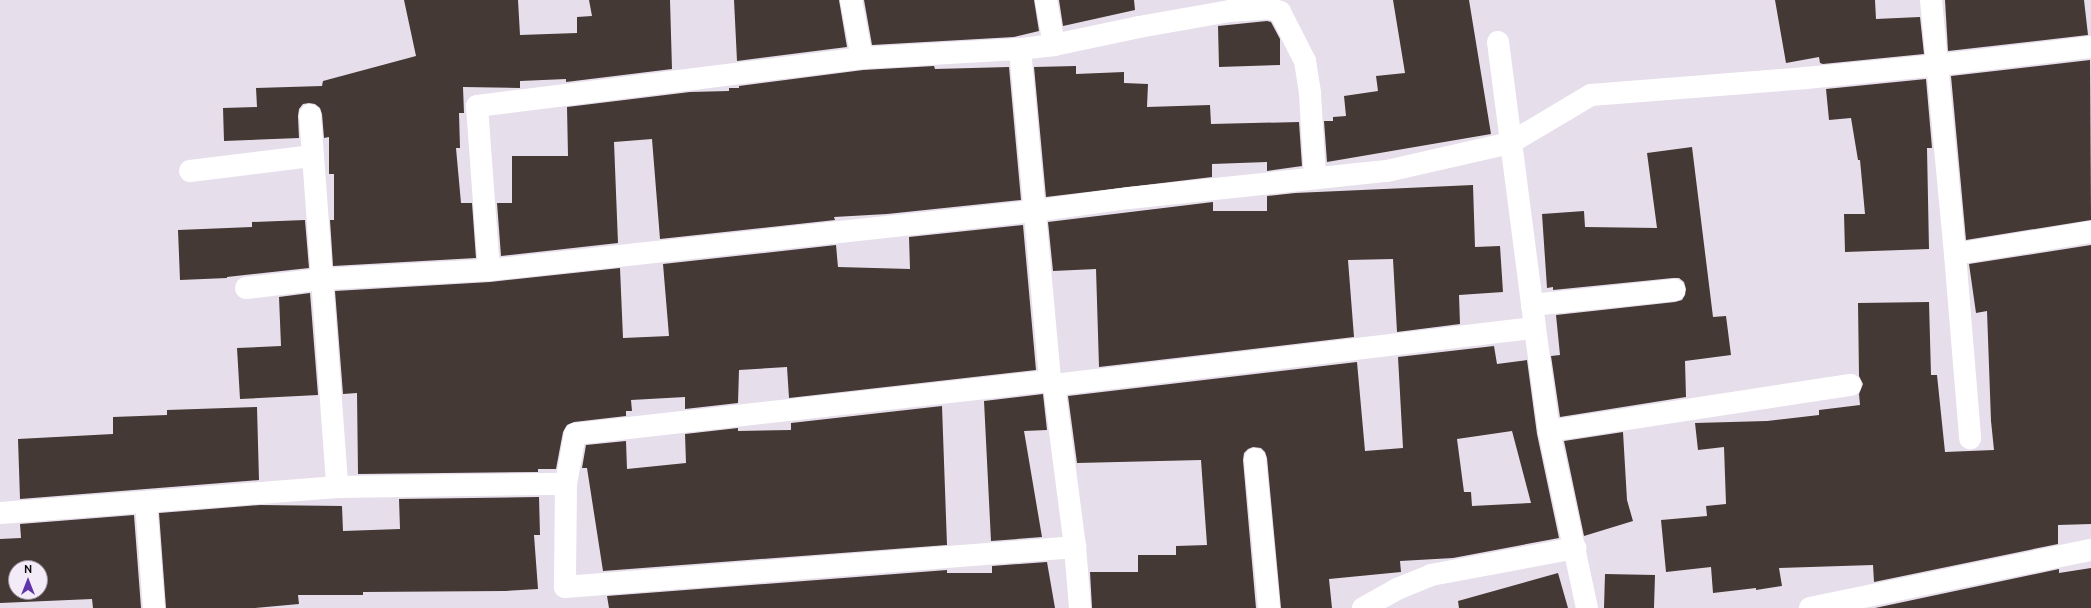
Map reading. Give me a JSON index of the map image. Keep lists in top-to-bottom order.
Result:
{
  "north": "top"
}
